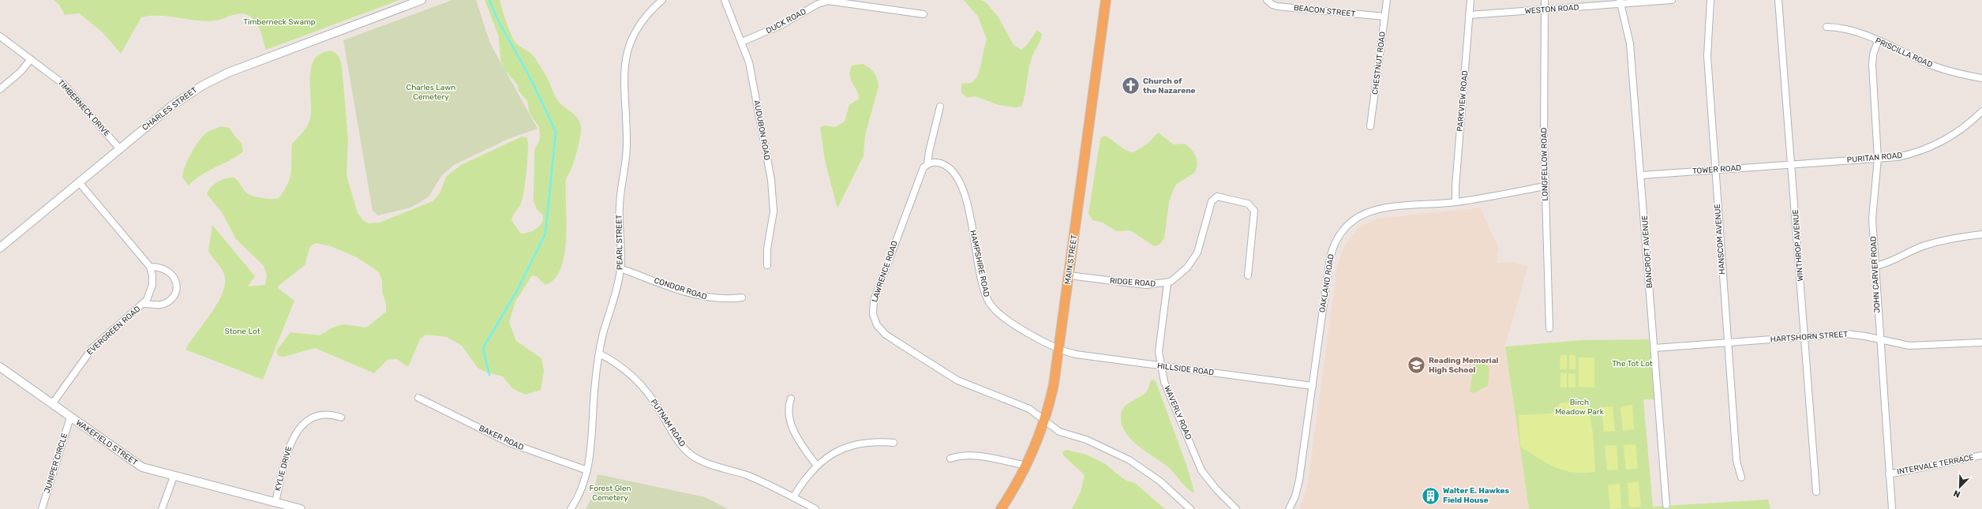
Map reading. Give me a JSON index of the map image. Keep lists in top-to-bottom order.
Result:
{
  "streets": {
    "main road": ["MAIN STREET"],
    "street": [
      "WESTON ROAD",
      "BEACON STREET",
      "DUCK ROAD",
      "PRISCILLA ROAD",
      "CHESTNUT ROAD",
      "PARKVIEW ROAD",
      "TIMBERNECK DRIVE",
      "CHARLES STREET",
      "AUDUBON ROAD",
      "PURITAN ROAD",
      "LONGFELLOW ROAD",
      "TOWER ROAD",
      "HANSCOM AVENUE",
      "PEARL STREET",
      "WINTHROP AVENUE",
      "BANCROFT AVENUE",
      "HAMPSHIRE ROAD",
      "LAWRENCE ROAD",
      "JOHN CARVER ROAD",
      "RIDGE ROAD",
      "OAKLAND ROAD",
      "CONDOR ROAD",
      "EVERGREEN ROAD",
      "HARTSHORN STREET",
      "HILLSIDE ROAD",
      "WAVERLY ROAD",
      "PUTNAM ROAD",
      "BAKER ROAD",
      "WAKEFIELD STREET",
      "JUNIPER CIRCLE",
      "INTERVALE TERRACE",
      "KYLIE DRIVE"
    ]
  },
  "crossings": [
    ["WESTON ROAD", "PARKVIEW ROAD"],
    ["WESTON ROAD", "LONGFELLOW ROAD"],
    ["WESTON ROAD", "BANCROFT AVENUE"],
    ["BEACON STREET", "CHESTNUT ROAD"],
    ["DUCK ROAD", "AUDUBON ROAD"],
    ["PRISCILLA ROAD", "JOHN CARVER ROAD"],
    ["PARKVIEW ROAD", "OAKLAND ROAD"],
    ["TIMBERNECK DRIVE", "CHARLES STREET"],
    ["PURITAN ROAD", "TOWER ROAD"],
    ["PURITAN ROAD", "WINTHROP AVENUE"],
    ["PURITAN ROAD", "JOHN CARVER ROAD"],
    ["LONGFELLOW ROAD", "OAKLAND ROAD"],
    ["TOWER ROAD", "HANSCOM AVENUE"],
    ["TOWER ROAD", "WINTHROP AVENUE"],
    ["TOWER ROAD", "BANCROFT AVENUE"],
    ["HANSCOM AVENUE", "HARTSHORN STREET"],
    ["PEARL STREET", "CONDOR ROAD"],
    ["PEARL STREET", "PUTNAM ROAD"],
    ["PEARL STREET", "BAKER ROAD"],
    ["WINTHROP AVENUE", "HARTSHORN STREET"],
    ["BANCROFT AVENUE", "HARTSHORN STREET"],
    ["MAIN STREET", "HAMPSHIRE ROAD"],
    ["MAIN STREET", "LAWRENCE ROAD"],
    ["MAIN STREET", "RIDGE ROAD"],
    ["MAIN STREET", "HILLSIDE ROAD"],
    ["HAMPSHIRE ROAD", "LAWRENCE ROAD"],
    ["HAMPSHIRE ROAD", "HILLSIDE ROAD"],
    ["JOHN CARVER ROAD", "HARTSHORN STREET"],
    ["JOHN CARVER ROAD", "INTERVALE TERRACE"],
    ["RIDGE ROAD", "WAVERLY ROAD"],
    ["OAKLAND ROAD", "HILLSIDE ROAD"],
    ["EVERGREEN ROAD", "WAKEFIELD STREET"],
    ["HILLSIDE ROAD", "WAVERLY ROAD"],
    ["WAKEFIELD STREET", "JUNIPER CIRCLE"],
    ["WAKEFIELD STREET", "KYLIE DRIVE"]
  ],
  "parks": [
    "Timberneck Swamp",
    "Charles Lawn Cemetery",
    "Stone Lot",
    "The Tot Lot",
    "Birch Meadow Park",
    "Forest Glen Cemetery"
  ],
  "places": {
    "church": ["Church of the Nazarene"],
    "school or university": ["Reading Memorial High School"],
    "building": ["Walter E. Hawkes Field House"]
  },
  "north": "bottom left"
}
